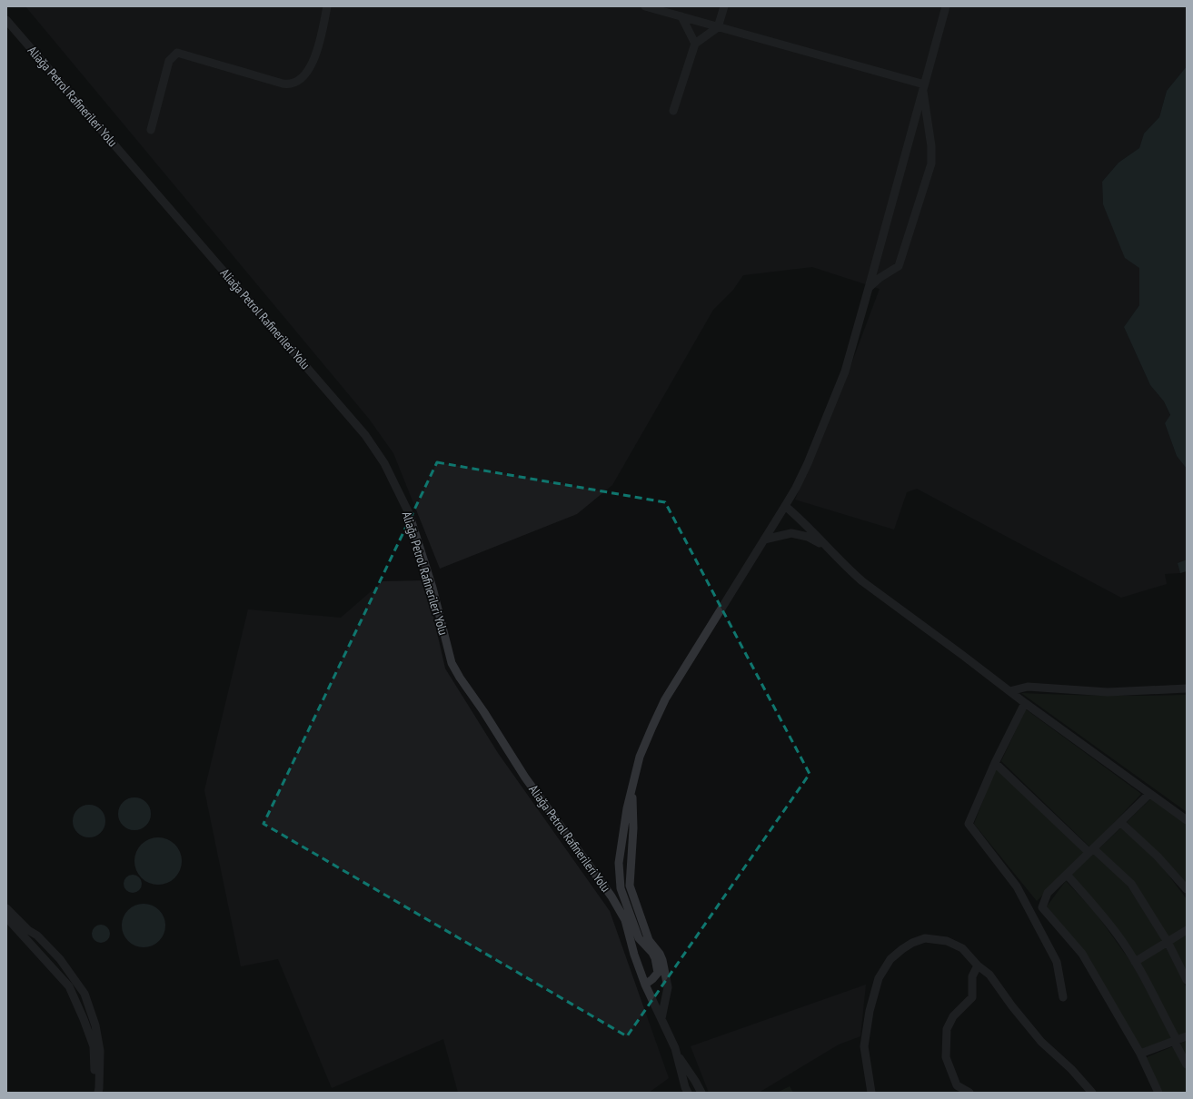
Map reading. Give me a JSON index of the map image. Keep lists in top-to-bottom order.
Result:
{
  "streets": {
    "street": ["Aliağa Petrol Rafinerileri Yolu"]
  }
}
